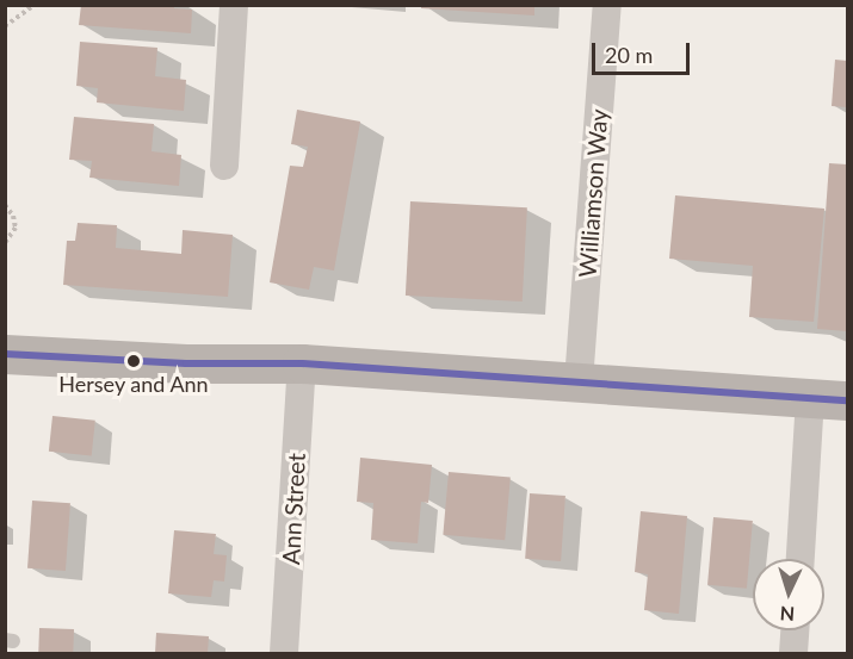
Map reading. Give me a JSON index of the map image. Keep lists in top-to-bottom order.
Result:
{
  "streets": {
    "street": ["Williamson Way", "Ann Street"]
  },
  "places": ["Hersey and Ann"],
  "scale_bar": "20 m",
  "north": "bottom"
}
